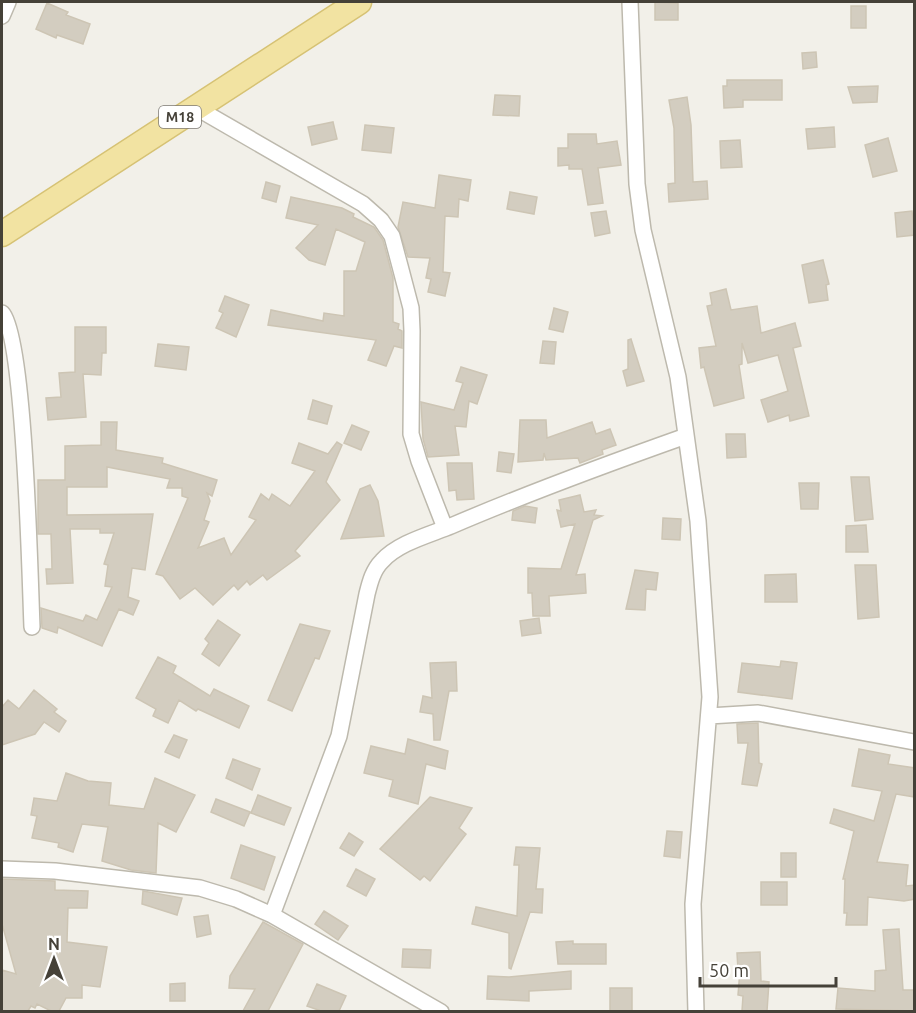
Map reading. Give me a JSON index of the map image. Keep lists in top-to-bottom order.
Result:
{
  "streets": {
    "main road": ["M18"]
  },
  "scale_bar": "50 m",
  "north": "top"
}
